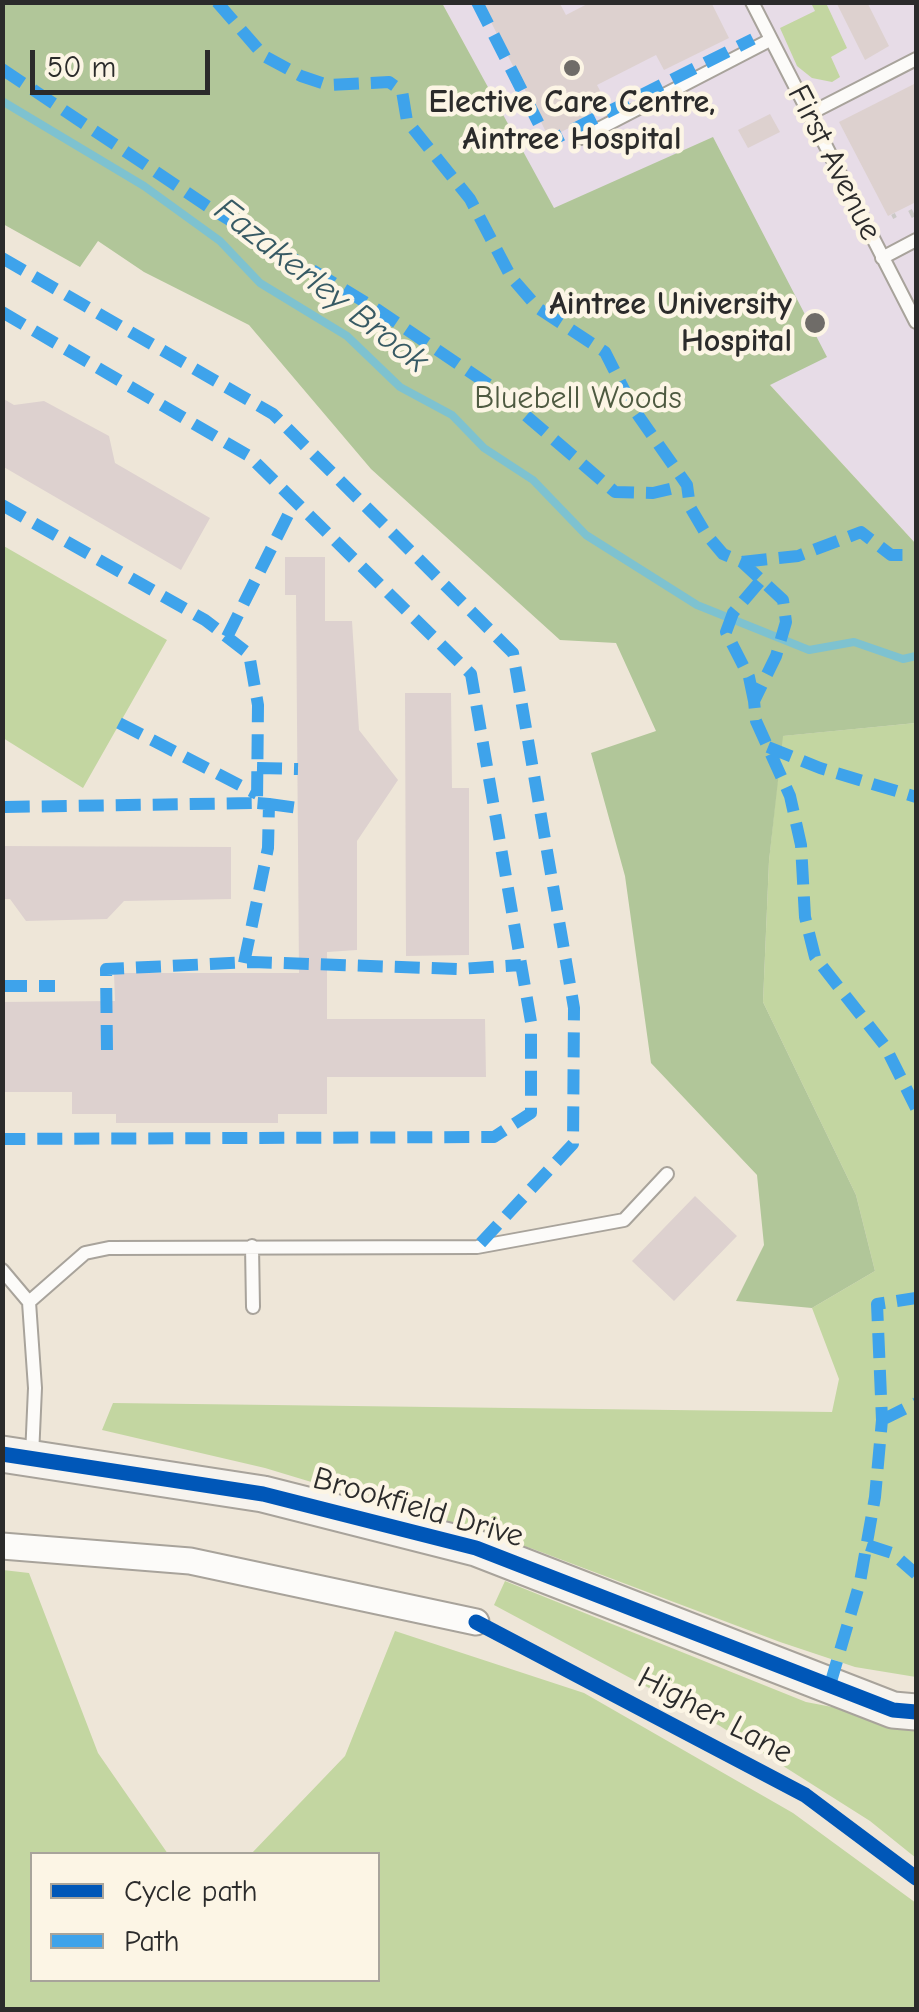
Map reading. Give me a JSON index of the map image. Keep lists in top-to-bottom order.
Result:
{
  "streets": {
    "street": ["Brookfield Drive"],
    "lane": ["First Avenue"],
    "cycle path": ["Higher Lane"]
  },
  "water": ["Fazakerley Brook"],
  "parks": ["Bluebell Woods"],
  "places": ["Elective Care Centre, Aintree Hospital", "Aintree University Hospital"],
  "legend": ["Cycle path", "Path"],
  "scale_bar": "50 m"
}
